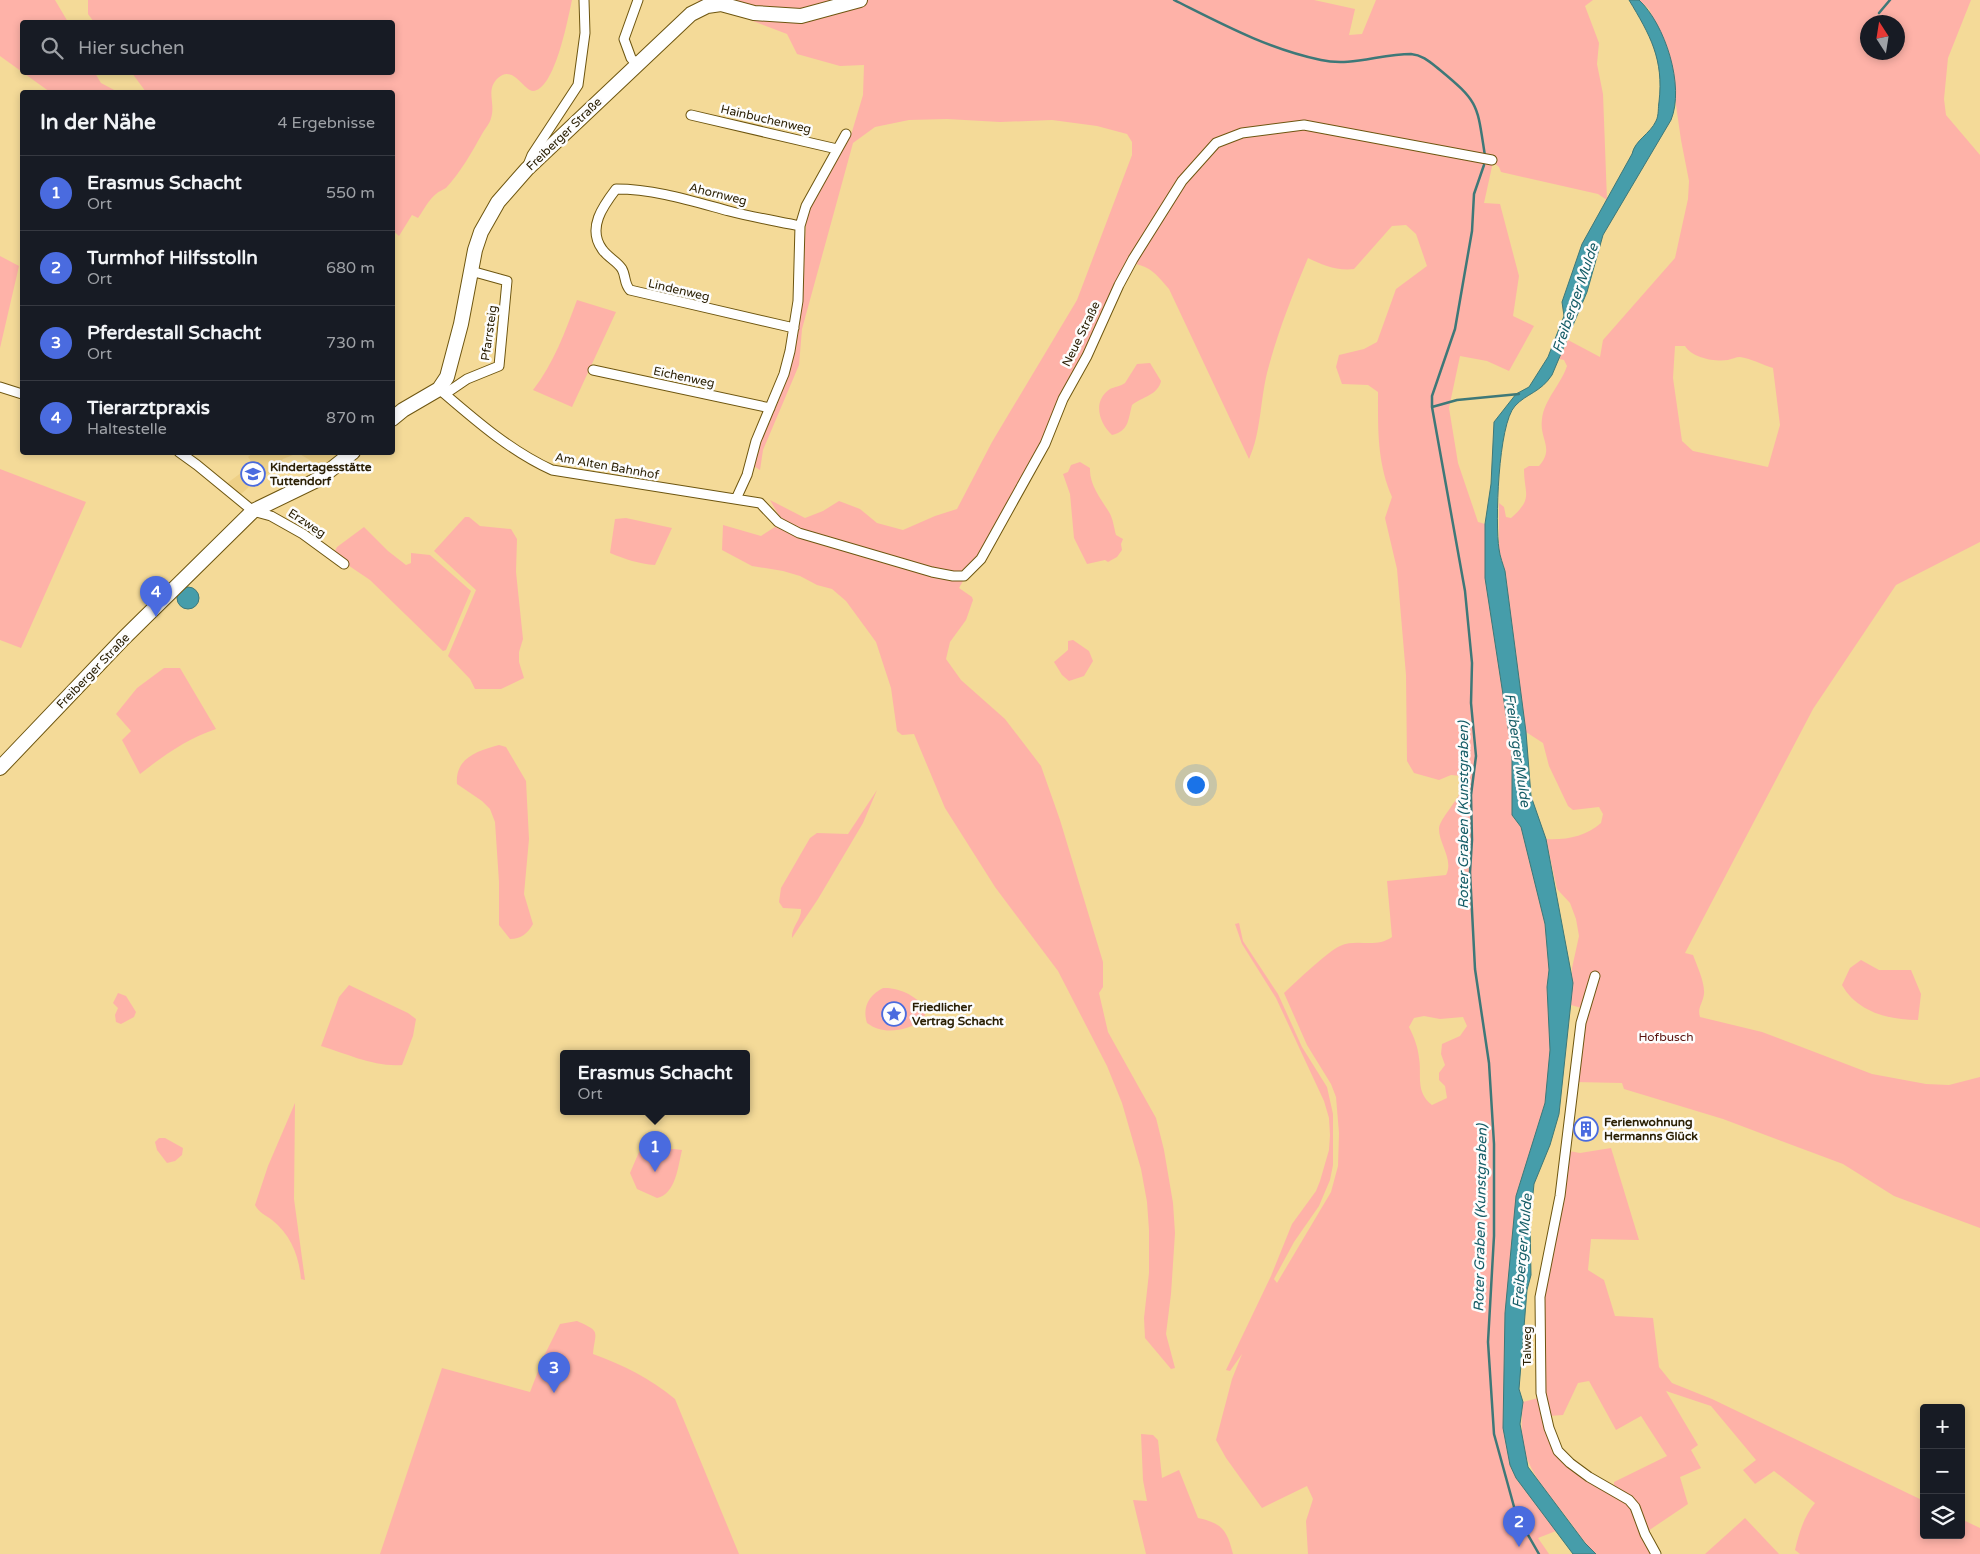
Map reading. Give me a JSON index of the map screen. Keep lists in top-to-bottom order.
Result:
{
  "streets": {
    "street": [
      "Hainbuchenweg",
      "Freiberger Straße",
      "Ahornweg",
      "Lindenweg",
      "Pfarrsteig",
      "Neue Straße",
      "Eichenweg",
      "Am Alten Bahnhof",
      "Erzweg",
      "Talweg"
    ]
  },
  "crossings": [
    ["Freiberger Straße", "Pfarrsteig"],
    ["Freiberger Straße", "Am Alten Bahnhof"],
    ["Freiberger Straße", "Erzweg"],
    ["Ahornweg", "Lindenweg"],
    ["Pfarrsteig", "Am Alten Bahnhof"],
    ["Neue Straße", "Am Alten Bahnhof"]
  ],
  "water": ["Freiberger Mulde", "Roter Graben (Kunstgraben)"],
  "parks": ["Hofbusch"],
  "places": {
    "school or university": ["Kindertagesstätte Tuttendorf"],
    "place": ["Friedlicher Vertrag Schacht"],
    "building": ["Ferienwohnung Hermanns Glück"]
  },
  "north": "top",
  "page": {
    "search": "Hier suchen",
    "heading": ["In der Nähe", "4 Ergebnisse"],
    "list": [
      {
        "mark": "1",
        "name": "Erasmus Schacht",
        "note": "Ort",
        "value": "550 m"
      },
      {
        "mark": "2",
        "name": "Turmhof Hilfsstolln",
        "note": "Ort",
        "value": "680 m"
      },
      {
        "mark": "3",
        "name": "Pferdestall Schacht",
        "note": "Ort",
        "value": "730 m"
      },
      {
        "mark": "4",
        "name": "Tierarztpraxis",
        "note": "Haltestelle",
        "value": "870 m"
      }
    ],
    "pins": [
      "4",
      "1",
      "3",
      "2"
    ],
    "popup": ["Erasmus Schacht", "Ort"],
    "map_buttons": ["+", "−"]
  }
}
